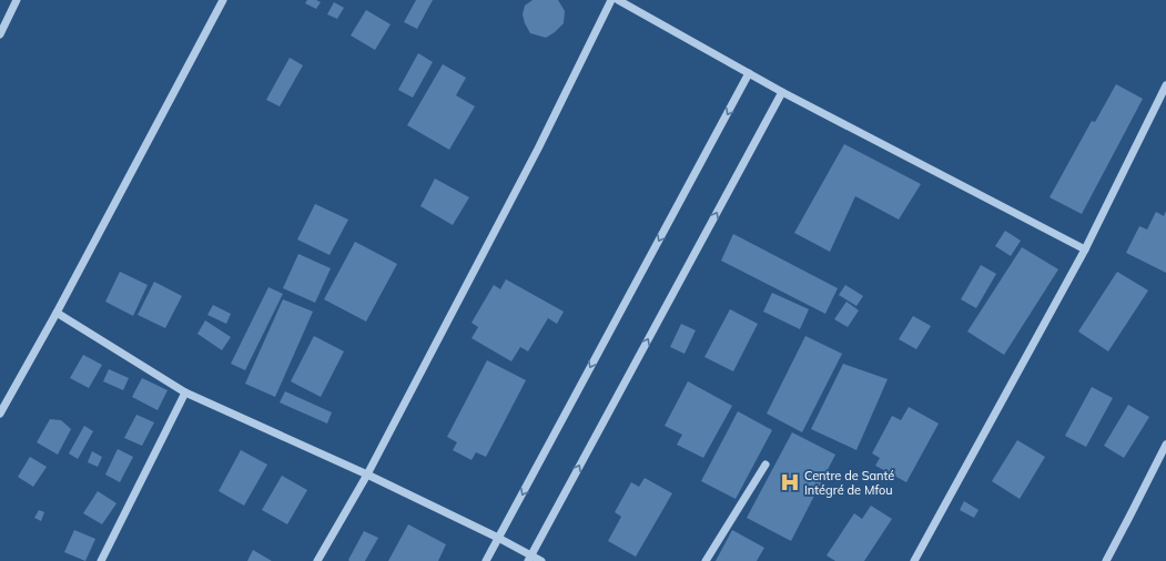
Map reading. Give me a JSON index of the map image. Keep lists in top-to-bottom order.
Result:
{
  "places": {
    "hospital": ["Centre de Santé Intégré de Mfou"]
  }
}
